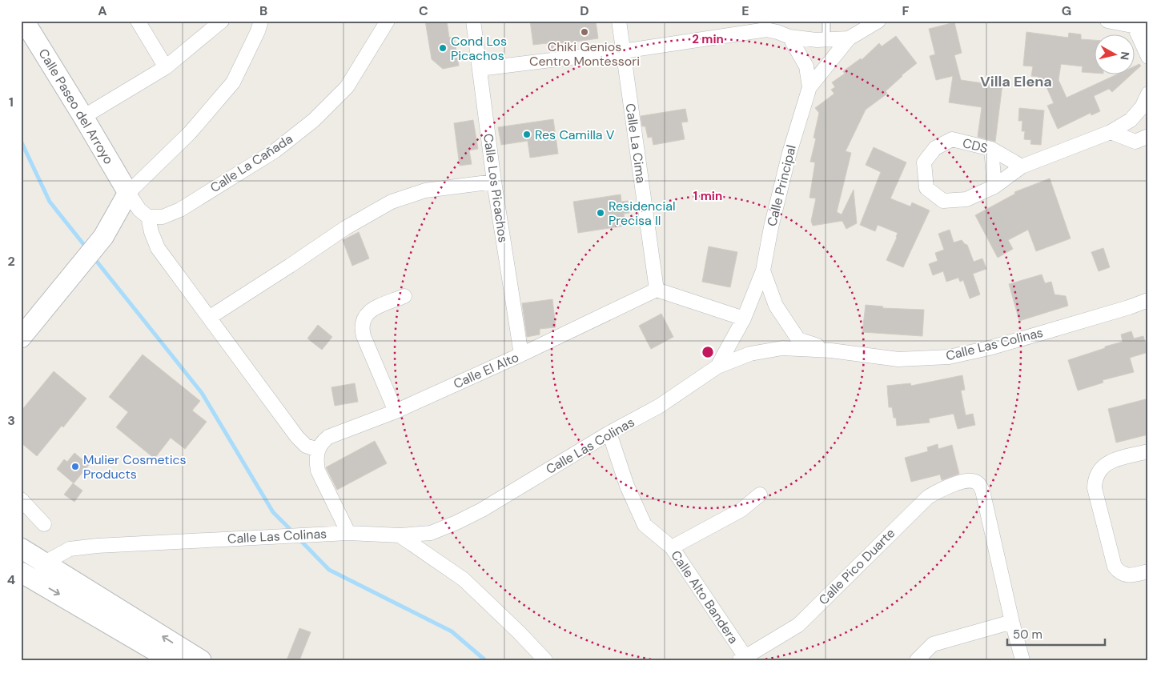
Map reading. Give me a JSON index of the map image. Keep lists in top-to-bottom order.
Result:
{
  "streets": {
    "main road": ["Calle Paseo del Arroyo"],
    "street": [
      "Calle La Cima",
      "CDS",
      "Calle La Cañada",
      "Calle Principal",
      "Calle Los Picachos",
      "Calle Las Colinas",
      "Calle El Alto",
      "Calle Pico Duarte",
      "Calle Alto Bandera"
    ]
  },
  "crossings": [
    ["Calle La Cima", "Calle El Alto"],
    ["Calle Principal", "Calle Las Colinas"],
    ["Calle Los Picachos", "Calle El Alto"],
    ["Calle Las Colinas", "Calle Alto Bandera"],
    ["Calle Pico Duarte", "Calle Alto Bandera"]
  ],
  "districts": ["Villa Elena"],
  "places": [
    "Chiki Genios Centro Montessori",
    "Cond Los Picachos",
    "Res Camilla V",
    "Residencial Precisa II",
    "Mulier Cosmetics Products"
  ],
  "scale_bar": "50 m",
  "north": "right",
  "grid": {
    "columns": [
      "A",
      "B",
      "C",
      "D",
      "E",
      "F",
      "G"
    ],
    "rows": [
      "1",
      "2",
      "3",
      "4"
    ]
  },
  "rings": ["2 min", "1 min"]
}
